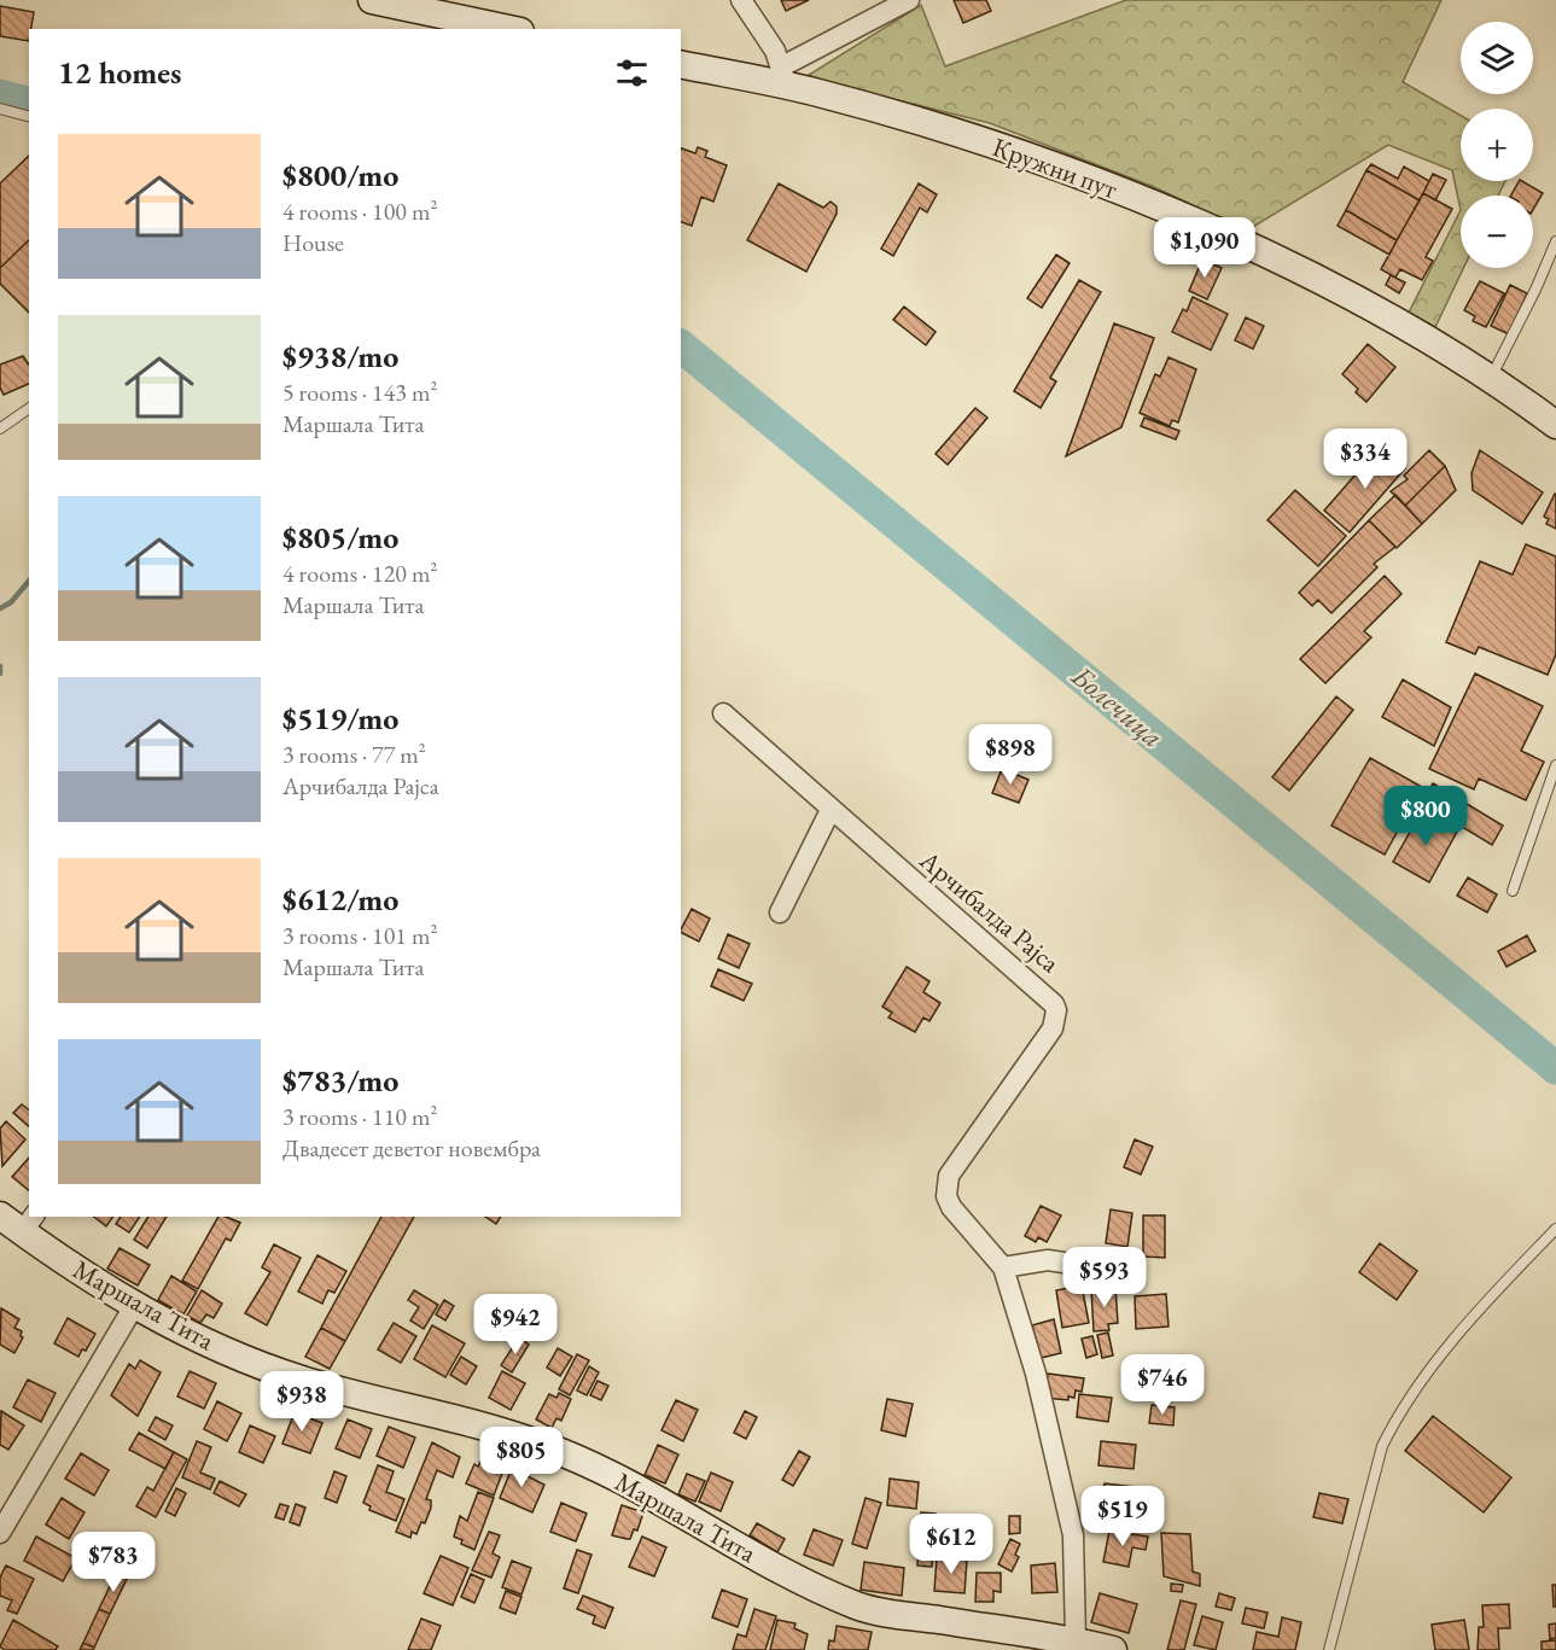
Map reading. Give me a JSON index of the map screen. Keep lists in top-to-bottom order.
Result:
{
  "streets": {
    "street": ["Кружни пут", "Арчибалда Рајса", "Маршала Тита"]
  },
  "crossings": [
    ["Арчибалда Рајса", "Маршала Тита"]
  ],
  "water": ["Болечица"],
  "page": {
    "map_buttons": ["+", "−"],
    "heading": "12 homes",
    "list": [
      {
        "name": "$800/mo",
        "note": "4 rooms · 100 m² · House"
      },
      {
        "name": "$938/mo",
        "note": "5 rooms · 143 m² · Маршала Тита"
      },
      {
        "name": "$805/mo",
        "note": "4 rooms · 120 m² · Маршала Тита"
      },
      {
        "name": "$519/mo",
        "note": "3 rooms · 77 m² · Арчибалда Рајса"
      },
      {
        "name": "$612/mo",
        "note": "3 rooms · 101 m² · Маршала Тита"
      },
      {
        "name": "$783/mo",
        "note": "3 rooms · 110 m² · Двадесет деветог новембра"
      }
    ],
    "price": [
      "$1,090",
      "$334",
      "$898",
      "$800",
      "$593",
      "$942",
      "$746",
      "$938",
      "$805",
      "$519",
      "$612",
      "$783"
    ]
  }
}
